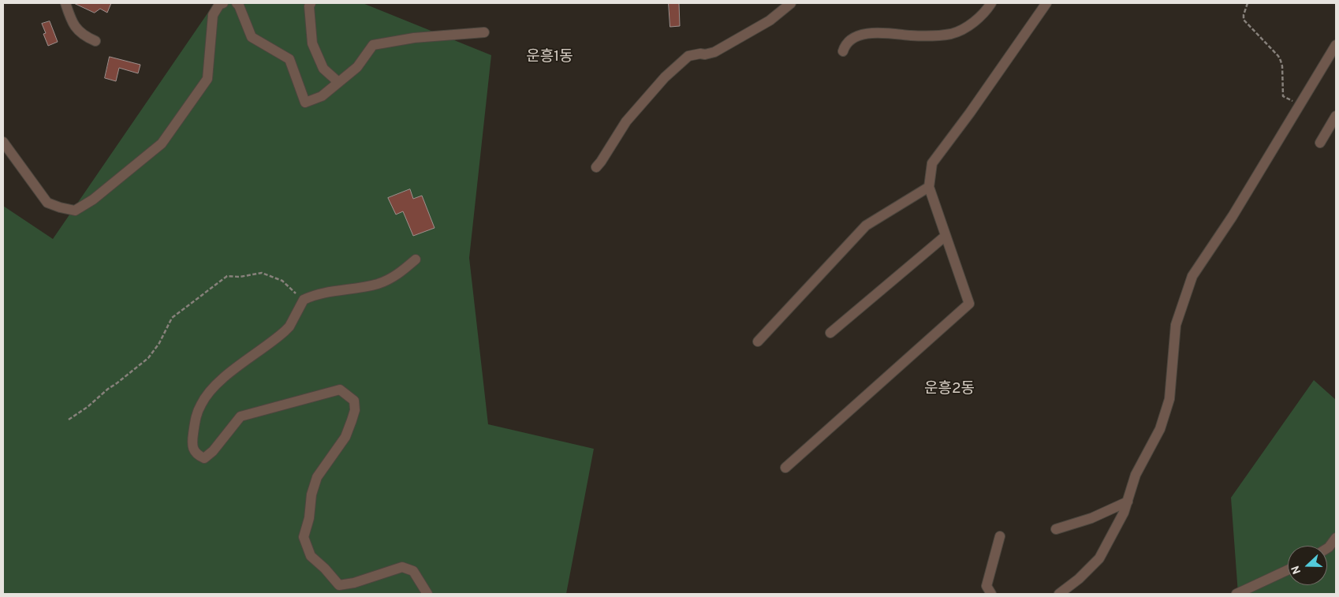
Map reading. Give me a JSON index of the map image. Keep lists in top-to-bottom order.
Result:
{
  "districts": ["운흥1동", "운흥2동"],
  "north": "left"
}
